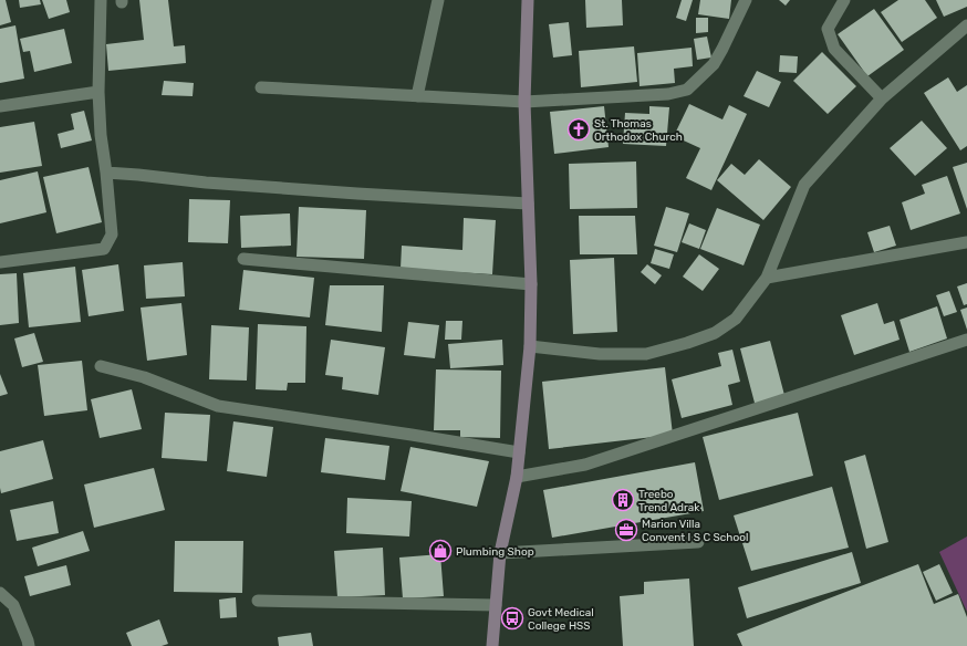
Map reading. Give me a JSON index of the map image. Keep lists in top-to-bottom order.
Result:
{
  "places": {
    "church": ["St. Thomas Orthodox Church"],
    "building": ["Treebo Trend Adrak"],
    "office": ["Marion Villa Convent I S C School"],
    "shop": ["Plumbing Shop"],
    "bus stop": ["Govt Medical College HSS"]
  }
}
